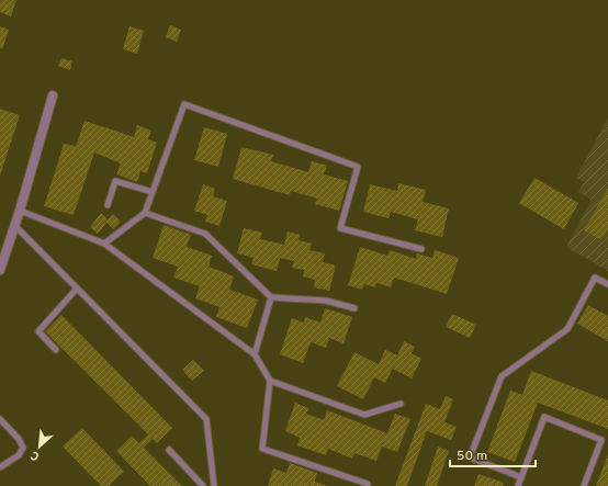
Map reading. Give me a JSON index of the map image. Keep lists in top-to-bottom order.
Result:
{
  "scale_bar": "50 m",
  "north": "bottom left"
}
